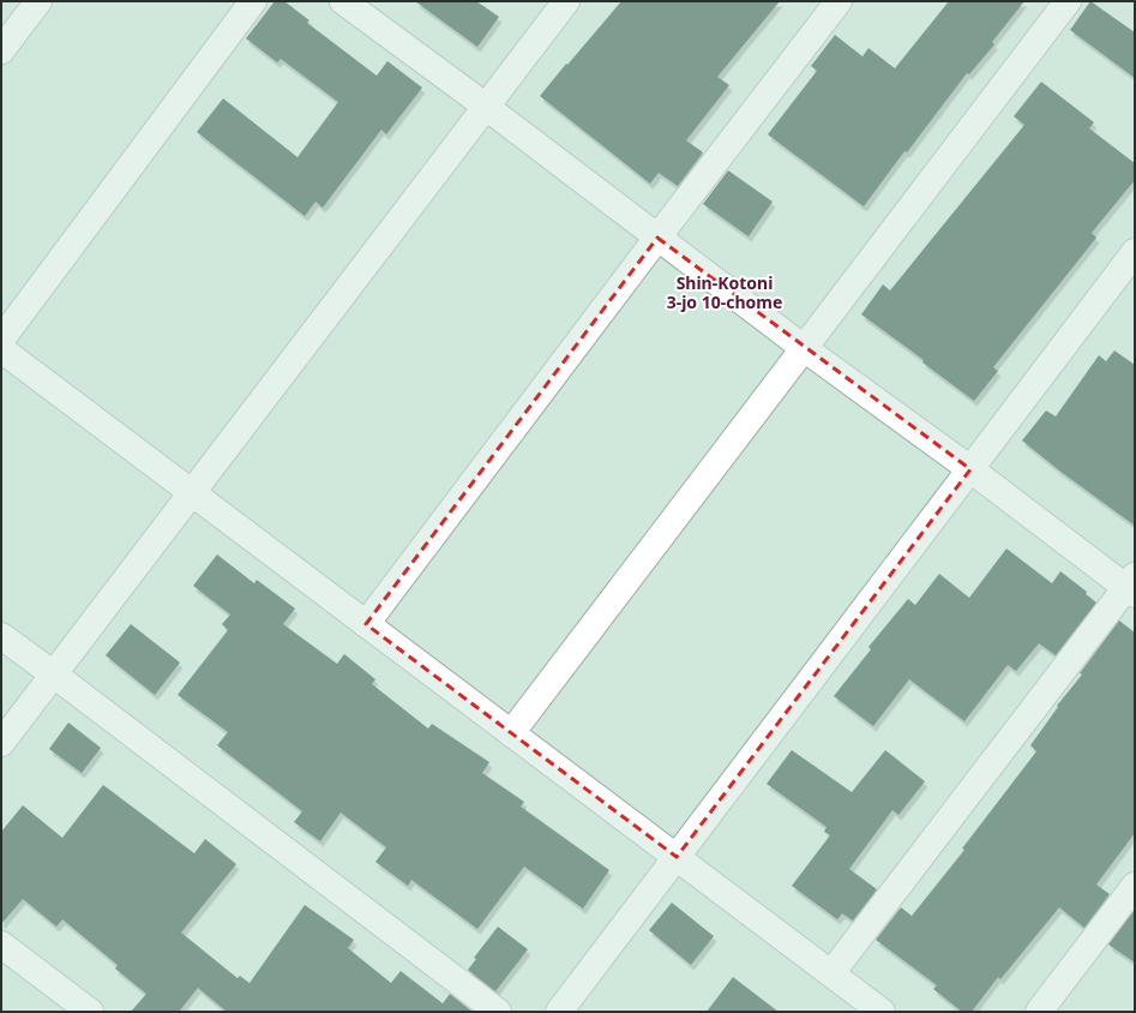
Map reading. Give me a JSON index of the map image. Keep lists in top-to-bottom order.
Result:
{
  "districts": ["Shin-Kotoni 3-jo 10-chome"]
}
